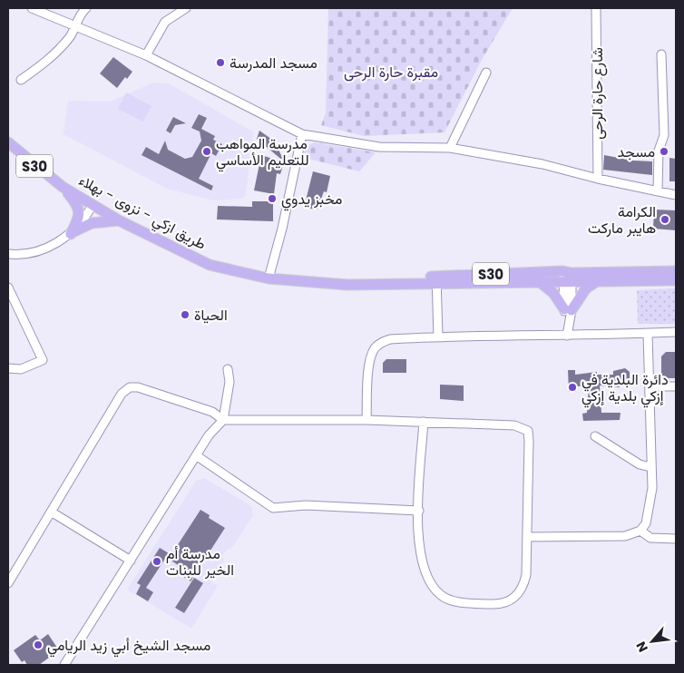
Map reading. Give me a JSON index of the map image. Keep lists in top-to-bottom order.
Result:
{
  "streets": {
    "main road": ["S30", "طريق ازكي - نزوى - بهلاء"],
    "street": ["شارع حارة الرحى"]
  },
  "parks": ["مقبرة حارة الرحى"],
  "places": [
    "مسجد المدرسة",
    "مدرسة المواهب للتعليم الأساسي",
    "مسجد",
    "مخبز يدوي",
    "الكرامة هايبر ماركت",
    "الحياة",
    "دائرة البلدية في إزكي بلدية إزكي",
    "مدرسة أم الخير للبنات",
    "مسجد الشيخ أبي زيد الريامي"
  ],
  "north": "bottom left"
}
